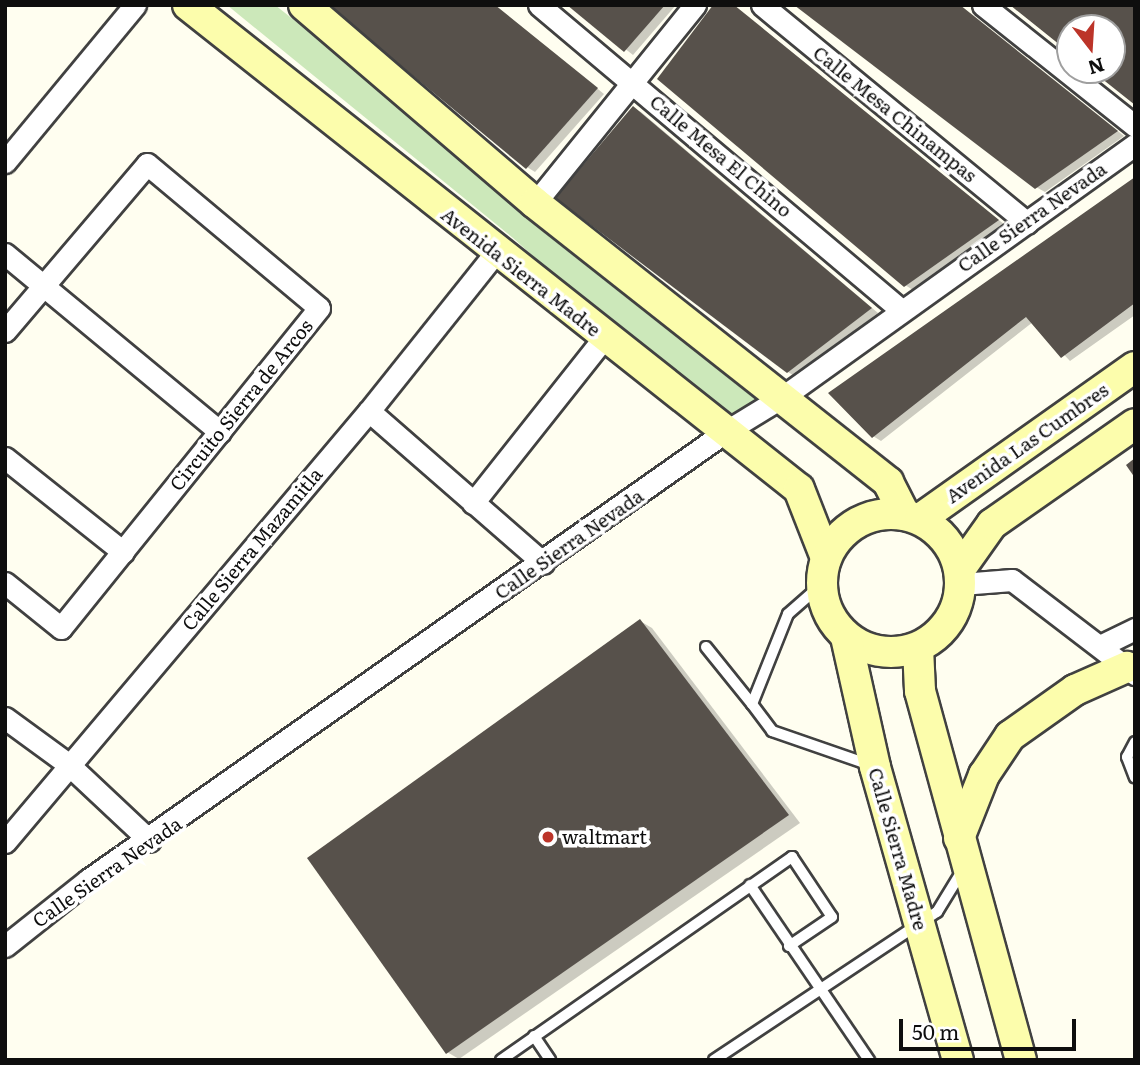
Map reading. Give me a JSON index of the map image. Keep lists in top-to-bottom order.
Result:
{
  "streets": {
    "street": [
      "Calle Mesa Chinampas",
      "Calle Mesa El Chino",
      "Calle Sierra Nevada",
      "Avenida Sierra Madre",
      "Circuito Sierra de Arcos",
      "Avenida Las Cumbres",
      "Calle Sierra Mazamitla",
      "Calle Sierra Madre"
    ]
  },
  "crossings": [
    ["Calle Mesa Chinampas", "Calle Sierra Nevada"],
    ["Calle Mesa El Chino", "Calle Sierra Nevada"],
    ["Calle Sierra Nevada", "Avenida Sierra Madre"],
    ["Avenida Sierra Madre", "Avenida Las Cumbres"],
    ["Avenida Sierra Madre", "Calle Sierra Mazamitla"],
    ["Avenida Sierra Madre", "Calle Sierra Madre"],
    ["Avenida Las Cumbres", "Calle Sierra Madre"]
  ],
  "places": ["waltmart"],
  "scale_bar": "50 m",
  "north": "bottom"
}
